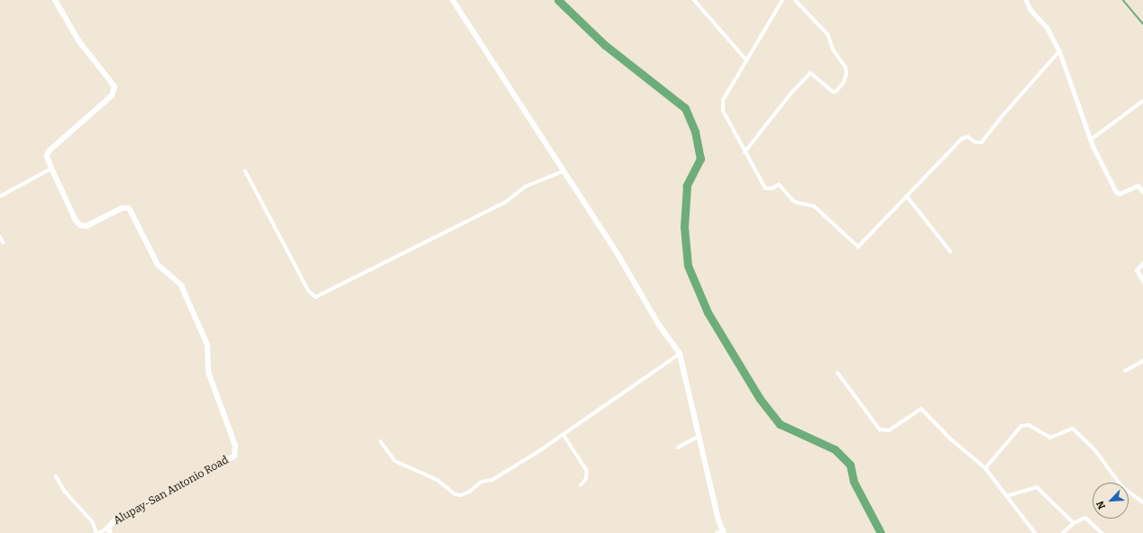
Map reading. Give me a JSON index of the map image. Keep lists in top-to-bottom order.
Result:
{
  "streets": {
    "main road": ["Alupay-San Antonio Road"]
  },
  "north": "bottom left"
}
